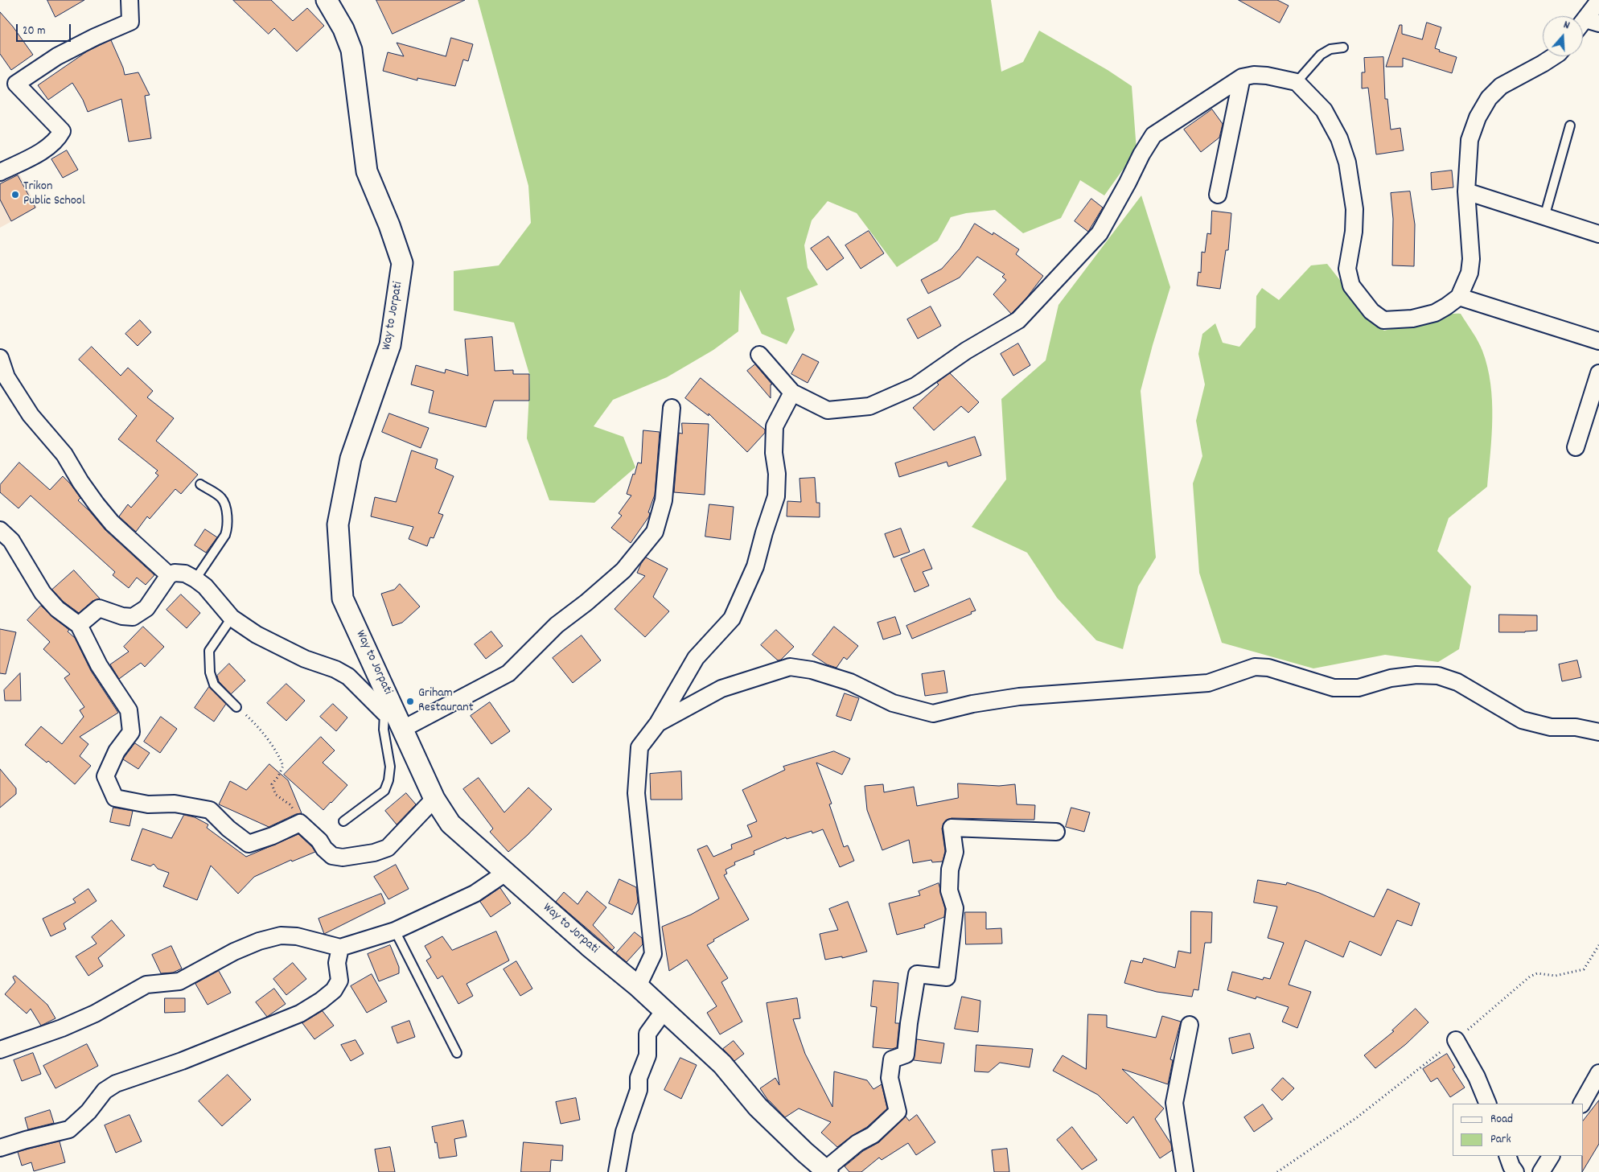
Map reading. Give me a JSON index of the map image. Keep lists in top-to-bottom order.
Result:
{
  "streets": {
    "street": ["Way to Jorpati"]
  },
  "places": ["Trikon Public School", "Griham Restaurant"],
  "legend": ["Road", "Park"],
  "scale_bar": "20 m",
  "north": "top"
}
